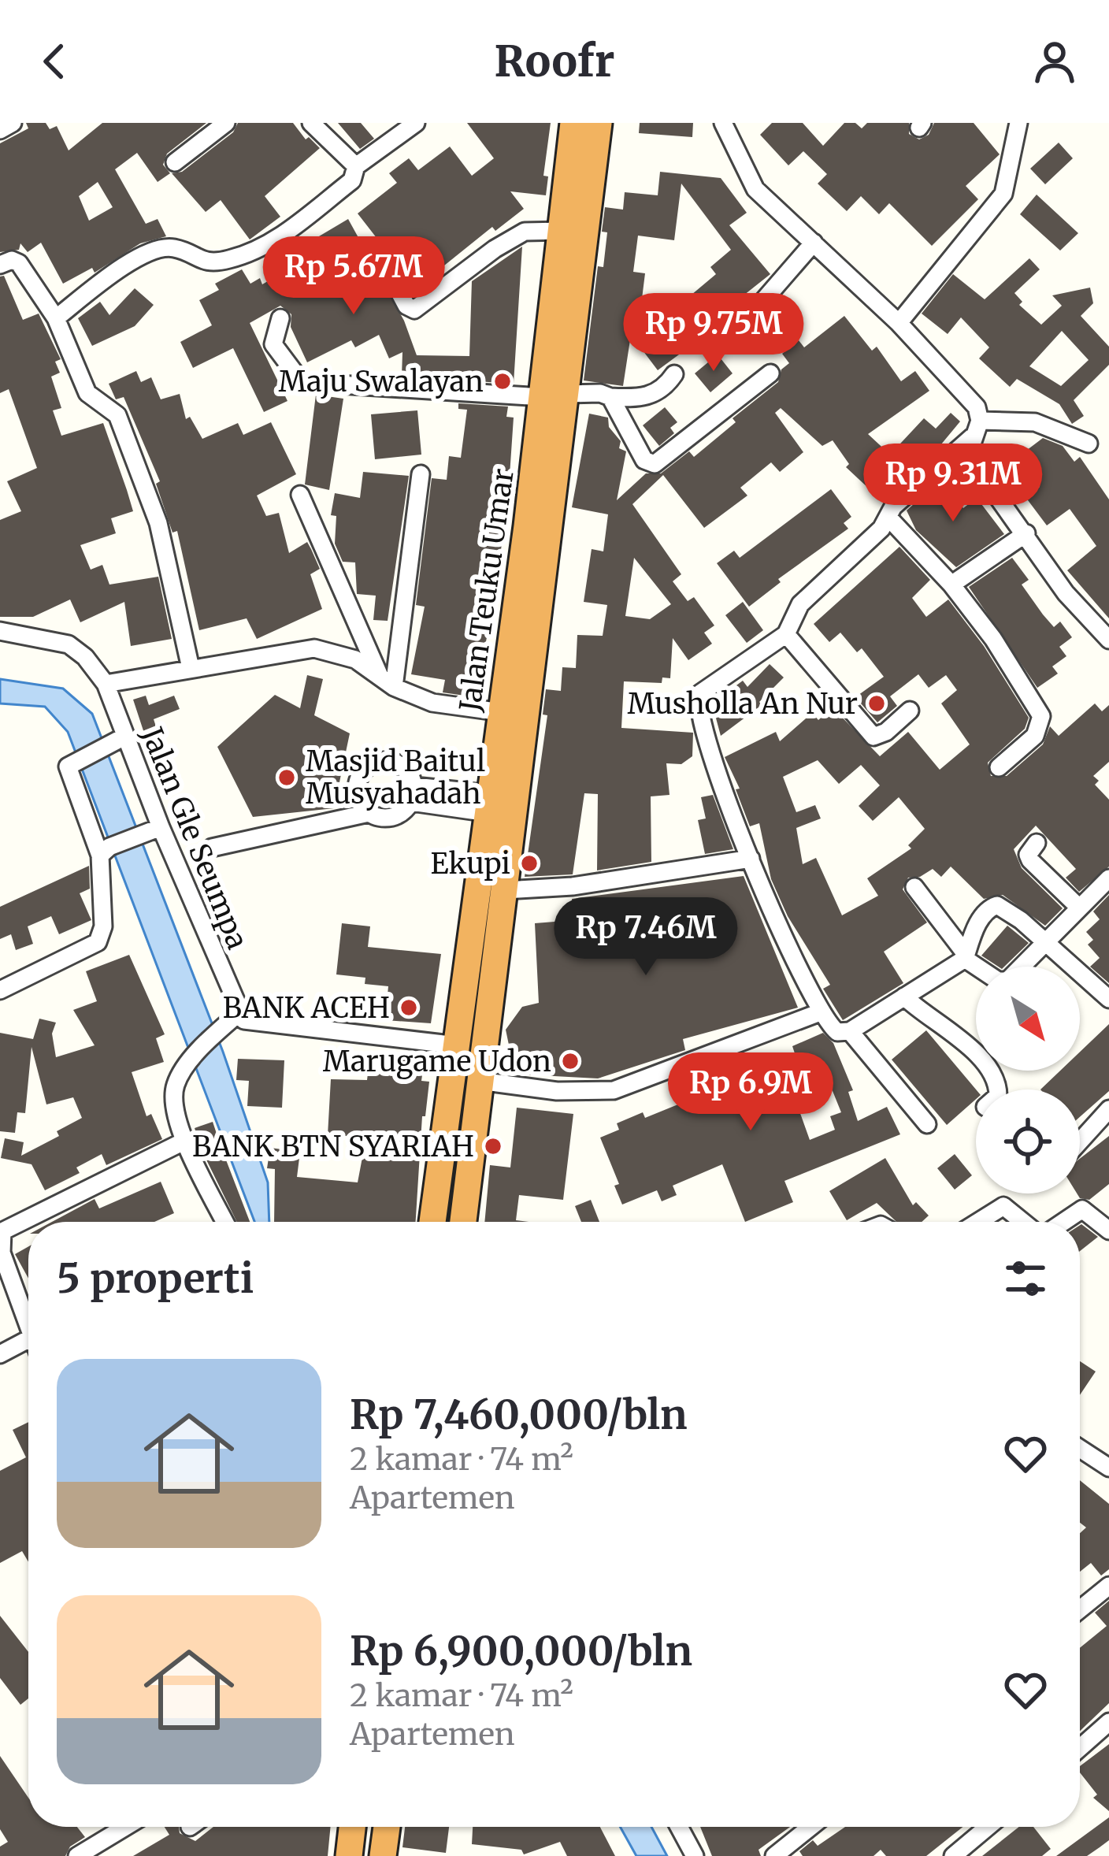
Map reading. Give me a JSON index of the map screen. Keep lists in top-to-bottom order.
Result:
{
  "streets": {
    "highway": ["Jalan Teuku Umar"],
    "street": ["Jalan Gle Seumpa"]
  },
  "places": [
    "Maju Swalayan",
    "Musholla An Nur",
    "Masjid Baitul Musyahadah",
    "Ekupi",
    "BANK ACEH",
    "Marugame Udon",
    "BANK BTN SYARIAH"
  ],
  "north": "bottom right",
  "page": {
    "header": "Roofr",
    "price": [
      "Rp 5.67M",
      "Rp 9.75M",
      "Rp 9.31M",
      "Rp 7.46M",
      "Rp 6.9M"
    ],
    "heading": "5 properti",
    "list": [
      {
        "name": "Rp 7,460,000/bln",
        "note": "2 kamar · 74 m² · Apartemen"
      },
      {
        "name": "Rp 6,900,000/bln",
        "note": "2 kamar · 74 m² · Apartemen"
      }
    ]
  }
}
